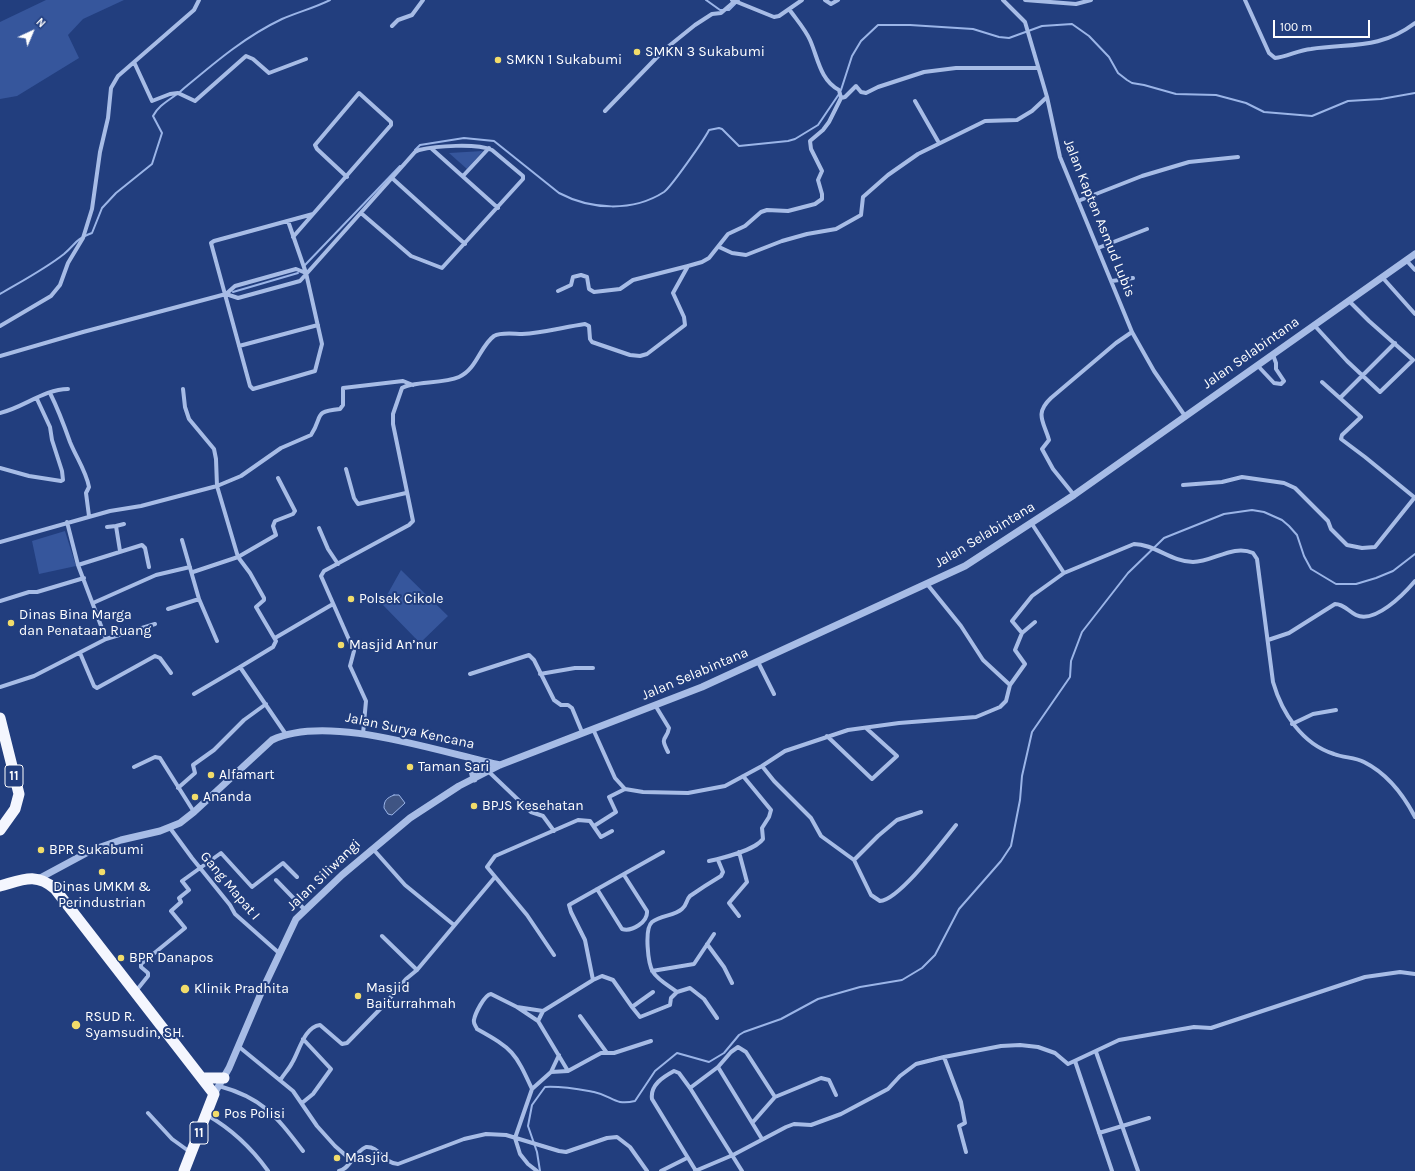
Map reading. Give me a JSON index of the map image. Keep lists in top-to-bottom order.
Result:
{
  "streets": {
    "highway": ["Jalan Surya Kencana", "11", "Jalan Siliwangi"],
    "street": ["Jalan Kapten Asmud Lubis", "Jalan Selabintana", "Gang Mapat I"]
  },
  "crossings": [
    ["Jalan Kapten Asmud Lubis", "Jalan Selabintana"],
    ["Jalan Selabintana", "Jalan Surya Kencana"],
    ["Jalan Selabintana", "Jalan Siliwangi"],
    ["Jalan Surya Kencana", "Jalan Siliwangi"],
    ["Jalan Surya Kencana", "Gang Mapat I"],
    ["Jalan Siliwangi", "Gang Mapat I"]
  ],
  "places": [
    "SMKN 3 Sukabumi",
    "SMKN 1 Sukabumi",
    "Polsek Cikole",
    "Dinas Bina Marga dan Penataan Ruang",
    "Masjid An’nur",
    "Taman Sari",
    "Alfamart",
    "Ananda",
    "BPJS Kesehatan",
    "BPR Sukabumi",
    "Dinas UMKM & Perindustrian",
    "BPR Danapos",
    "Klinik Pradhita",
    "Masjid Baiturrahmah",
    "RSUD R. Syamsudin, SH.",
    "Pos Polisi",
    "Masjid"
  ],
  "scale_bar": "100 m",
  "north": "top right"
}
